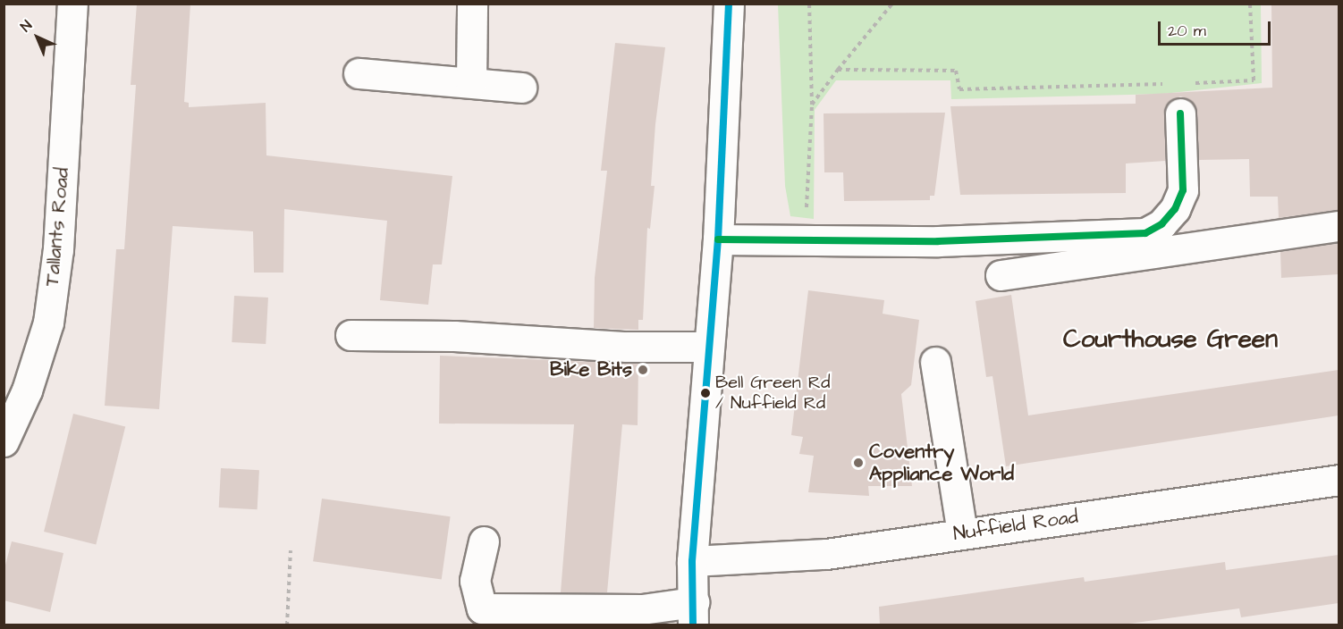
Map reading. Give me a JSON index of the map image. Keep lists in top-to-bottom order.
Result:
{
  "streets": {
    "street": ["Tallants Road", "Nuffield Road"]
  },
  "districts": ["Courthouse Green"],
  "places": ["Bike Bits", "Bell Green Rd / Nuffield Rd", "Coventry Appliance World"],
  "scale_bar": "20 m",
  "north": "top left"
}
